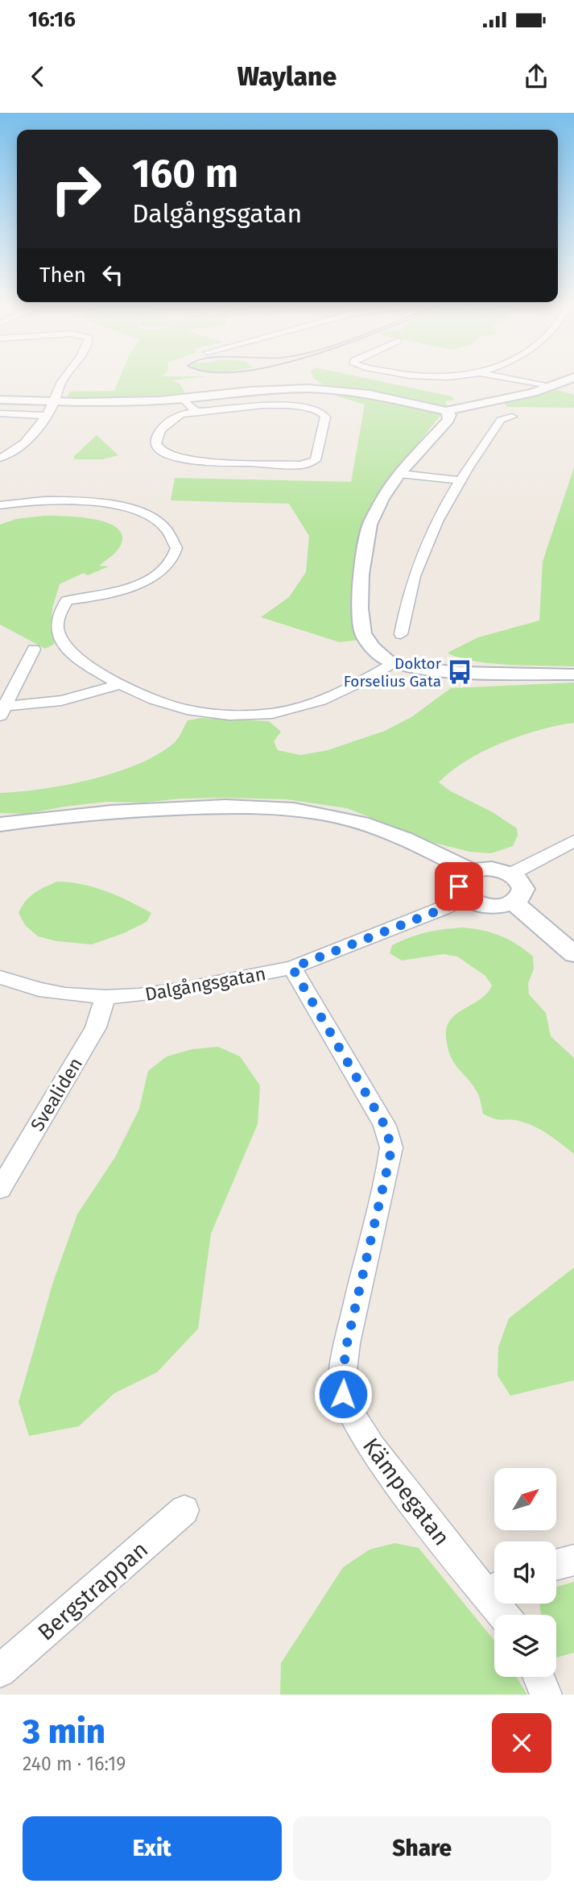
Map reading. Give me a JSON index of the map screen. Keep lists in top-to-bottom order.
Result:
{
  "streets": {
    "street": [
      "Dalgångsgatan",
      "Svealiden",
      "Kämpegatan",
      "Bergstrappan"
    ]
  },
  "crossings": [
    ["Dalgångsgatan", "Svealiden"],
    ["Dalgångsgatan", "Kämpegatan"]
  ],
  "places": {
    "bus stop": ["Doktor Forselius Gata"]
  },
  "north": "top right",
  "page": {
    "status": "16:16",
    "header": "Waylane",
    "turn": ["160 m", "Dalgångsgatan"],
    "then": "Then",
    "heading": ["3 min", "240 m · 16:19"],
    "buttons": ["Exit", "Share"]
  }
}
